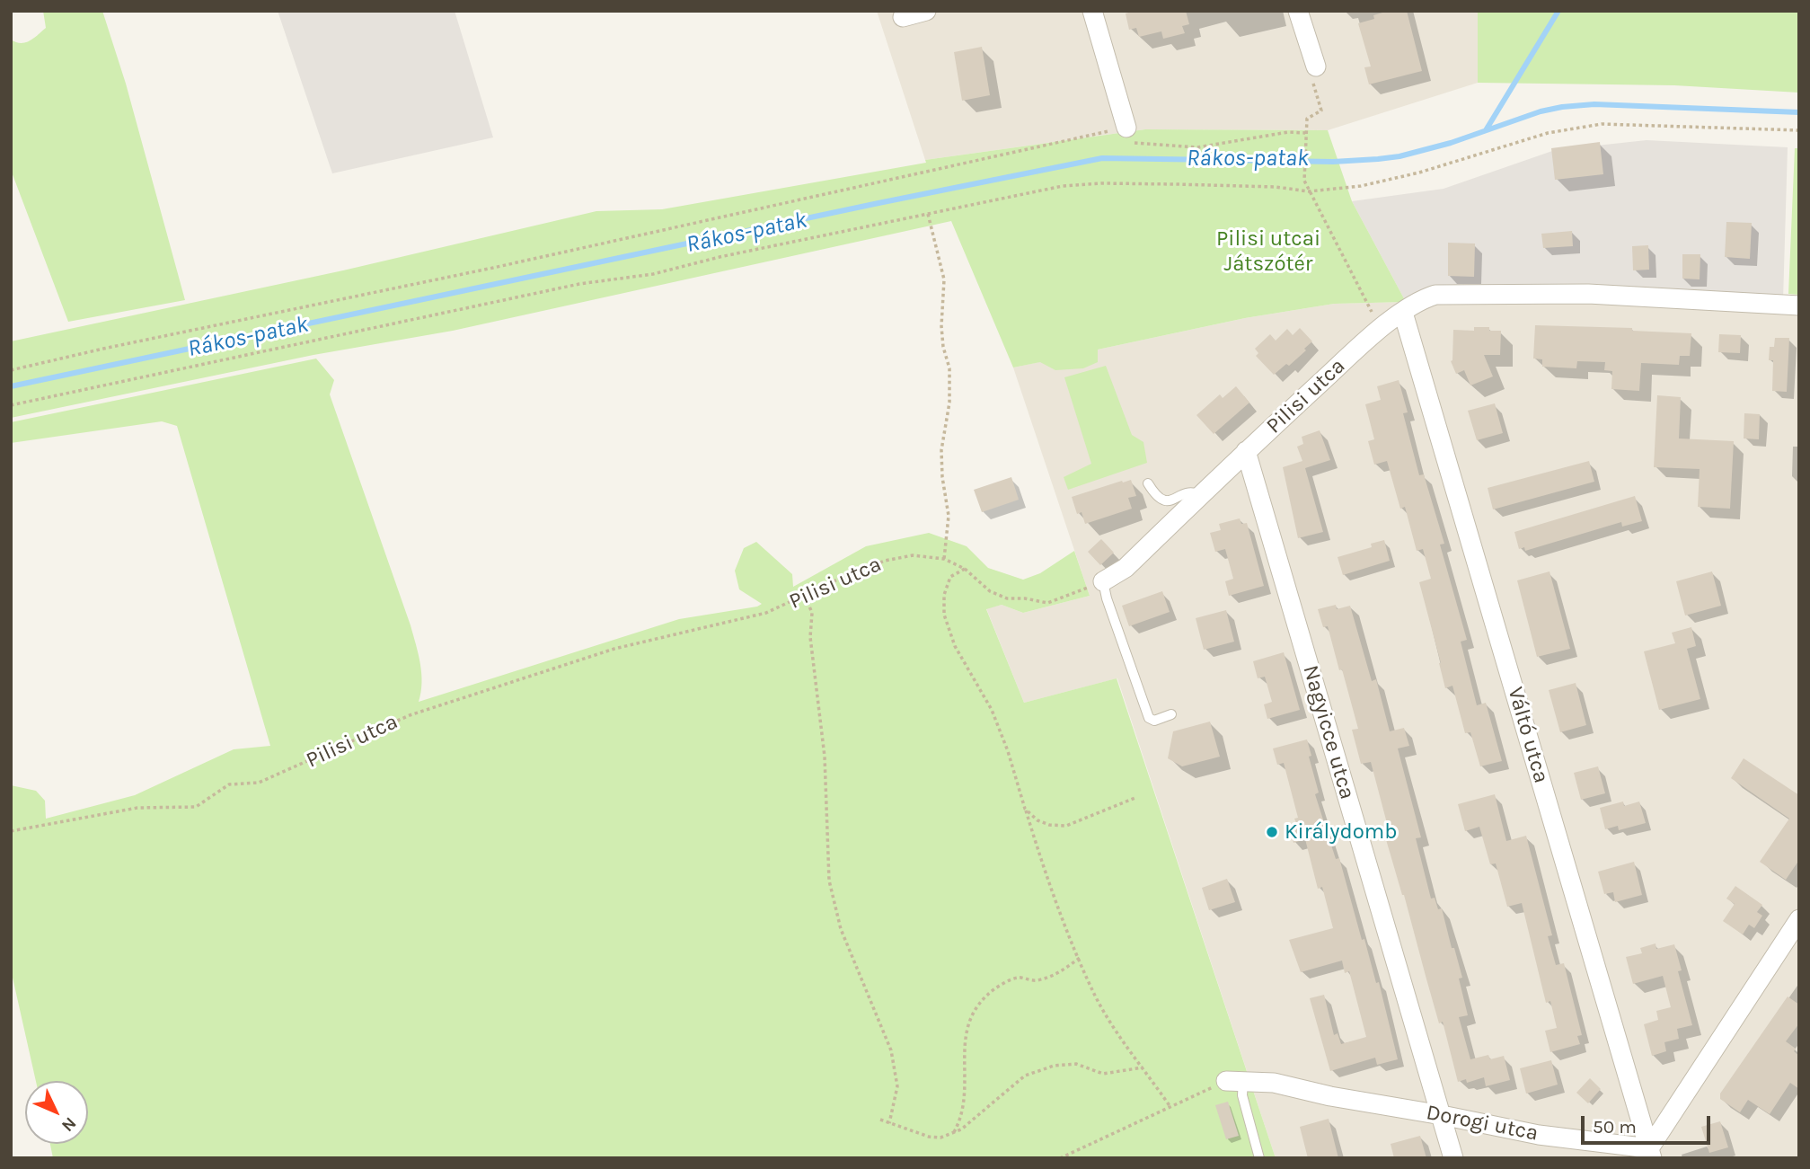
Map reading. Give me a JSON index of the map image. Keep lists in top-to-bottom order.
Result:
{
  "streets": {
    "street": [
      "Pilisi utca",
      "Nagyicce utca",
      "Váltó utca",
      "Dorogi utca"
    ]
  },
  "crossings": [
    ["Pilisi utca", "Nagyicce utca"],
    ["Pilisi utca", "Váltó utca"],
    ["Nagyicce utca", "Dorogi utca"],
    ["Váltó utca", "Dorogi utca"]
  ],
  "water": ["Rákos-patak"],
  "parks": ["Pilisi utcai Játszótér"],
  "places": ["Királydomb"],
  "scale_bar": "50 m",
  "north": "bottom right"
}
